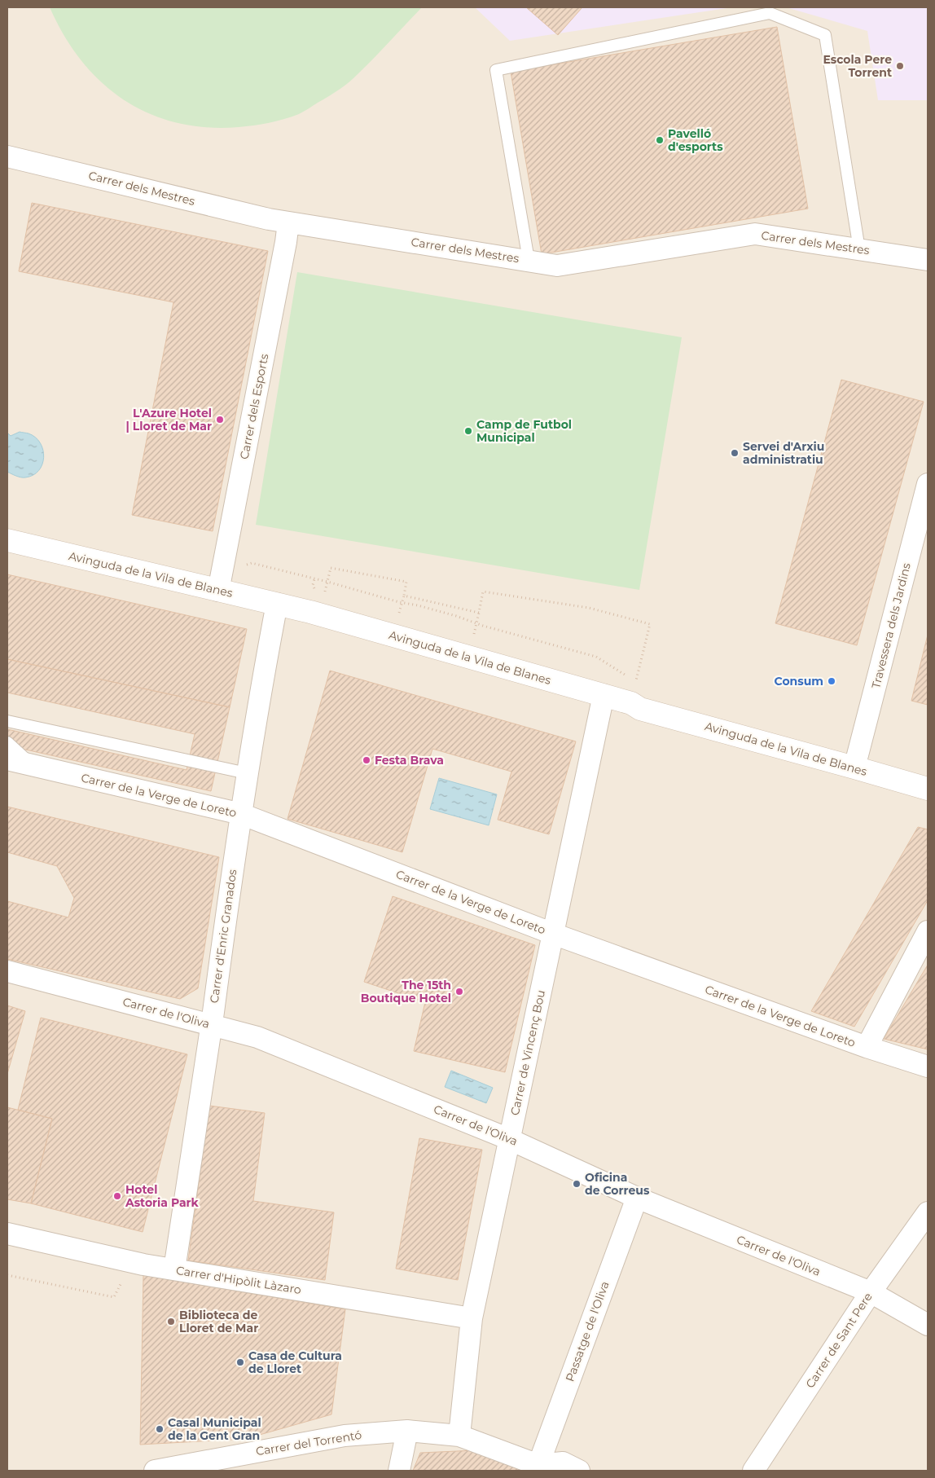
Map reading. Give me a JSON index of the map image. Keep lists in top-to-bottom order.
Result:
{
  "streets": {
    "main road": ["Avinguda de la Vila de Blanes"],
    "street": [
      "Carrer dels Mestres",
      "Carrer dels Esports",
      "Travessera dels Jardins",
      "Carrer de la Verge de Loreto",
      "Carrer d'Enric Granados",
      "Carrer de l'Oliva",
      "Carrer de Vincenç Bou",
      "Carrer d'Hipòlit Làzaro",
      "Passatge de l'Oliva",
      "Carrer de Sant Pere",
      "Carrer del Torrentó"
    ]
  },
  "crossings": [
    ["Carrer dels Mestres", "Carrer dels Esports"],
    ["Carrer dels Esports", "Avinguda de la Vila de Blanes"],
    ["Avinguda de la Vila de Blanes", "Travessera dels Jardins"],
    ["Avinguda de la Vila de Blanes", "Carrer d'Enric Granados"],
    ["Avinguda de la Vila de Blanes", "Carrer de Vincenç Bou"],
    ["Carrer de la Verge de Loreto", "Carrer d'Enric Granados"],
    ["Carrer de la Verge de Loreto", "Carrer de Vincenç Bou"],
    ["Carrer d'Enric Granados", "Carrer de l'Oliva"],
    ["Carrer d'Enric Granados", "Carrer d'Hipòlit Làzaro"],
    ["Carrer de l'Oliva", "Carrer de Vincenç Bou"],
    ["Carrer de l'Oliva", "Passatge de l'Oliva"],
    ["Carrer de l'Oliva", "Carrer de Sant Pere"],
    ["Carrer de Vincenç Bou", "Carrer d'Hipòlit Làzaro"],
    ["Carrer de Vincenç Bou", "Carrer del Torrentó"],
    ["Passatge de l'Oliva", "Carrer del Torrentó"]
  ],
  "places": [
    "Escola Pere Torrent",
    "Pavelló d'esports",
    "L'Azure Hotel | Lloret de Mar",
    "Camp de Futbol Municipal",
    "Servei d'Arxiu administratiu",
    "Consum",
    "Festa Brava",
    "The 15th Boutique Hotel",
    "Oficina de Correus",
    "Hotel Astoria Park",
    "Biblioteca de Lloret de Mar",
    "Casa de Cultura de Lloret",
    "Casal Municipal de la Gent Gran"
  ]
}
